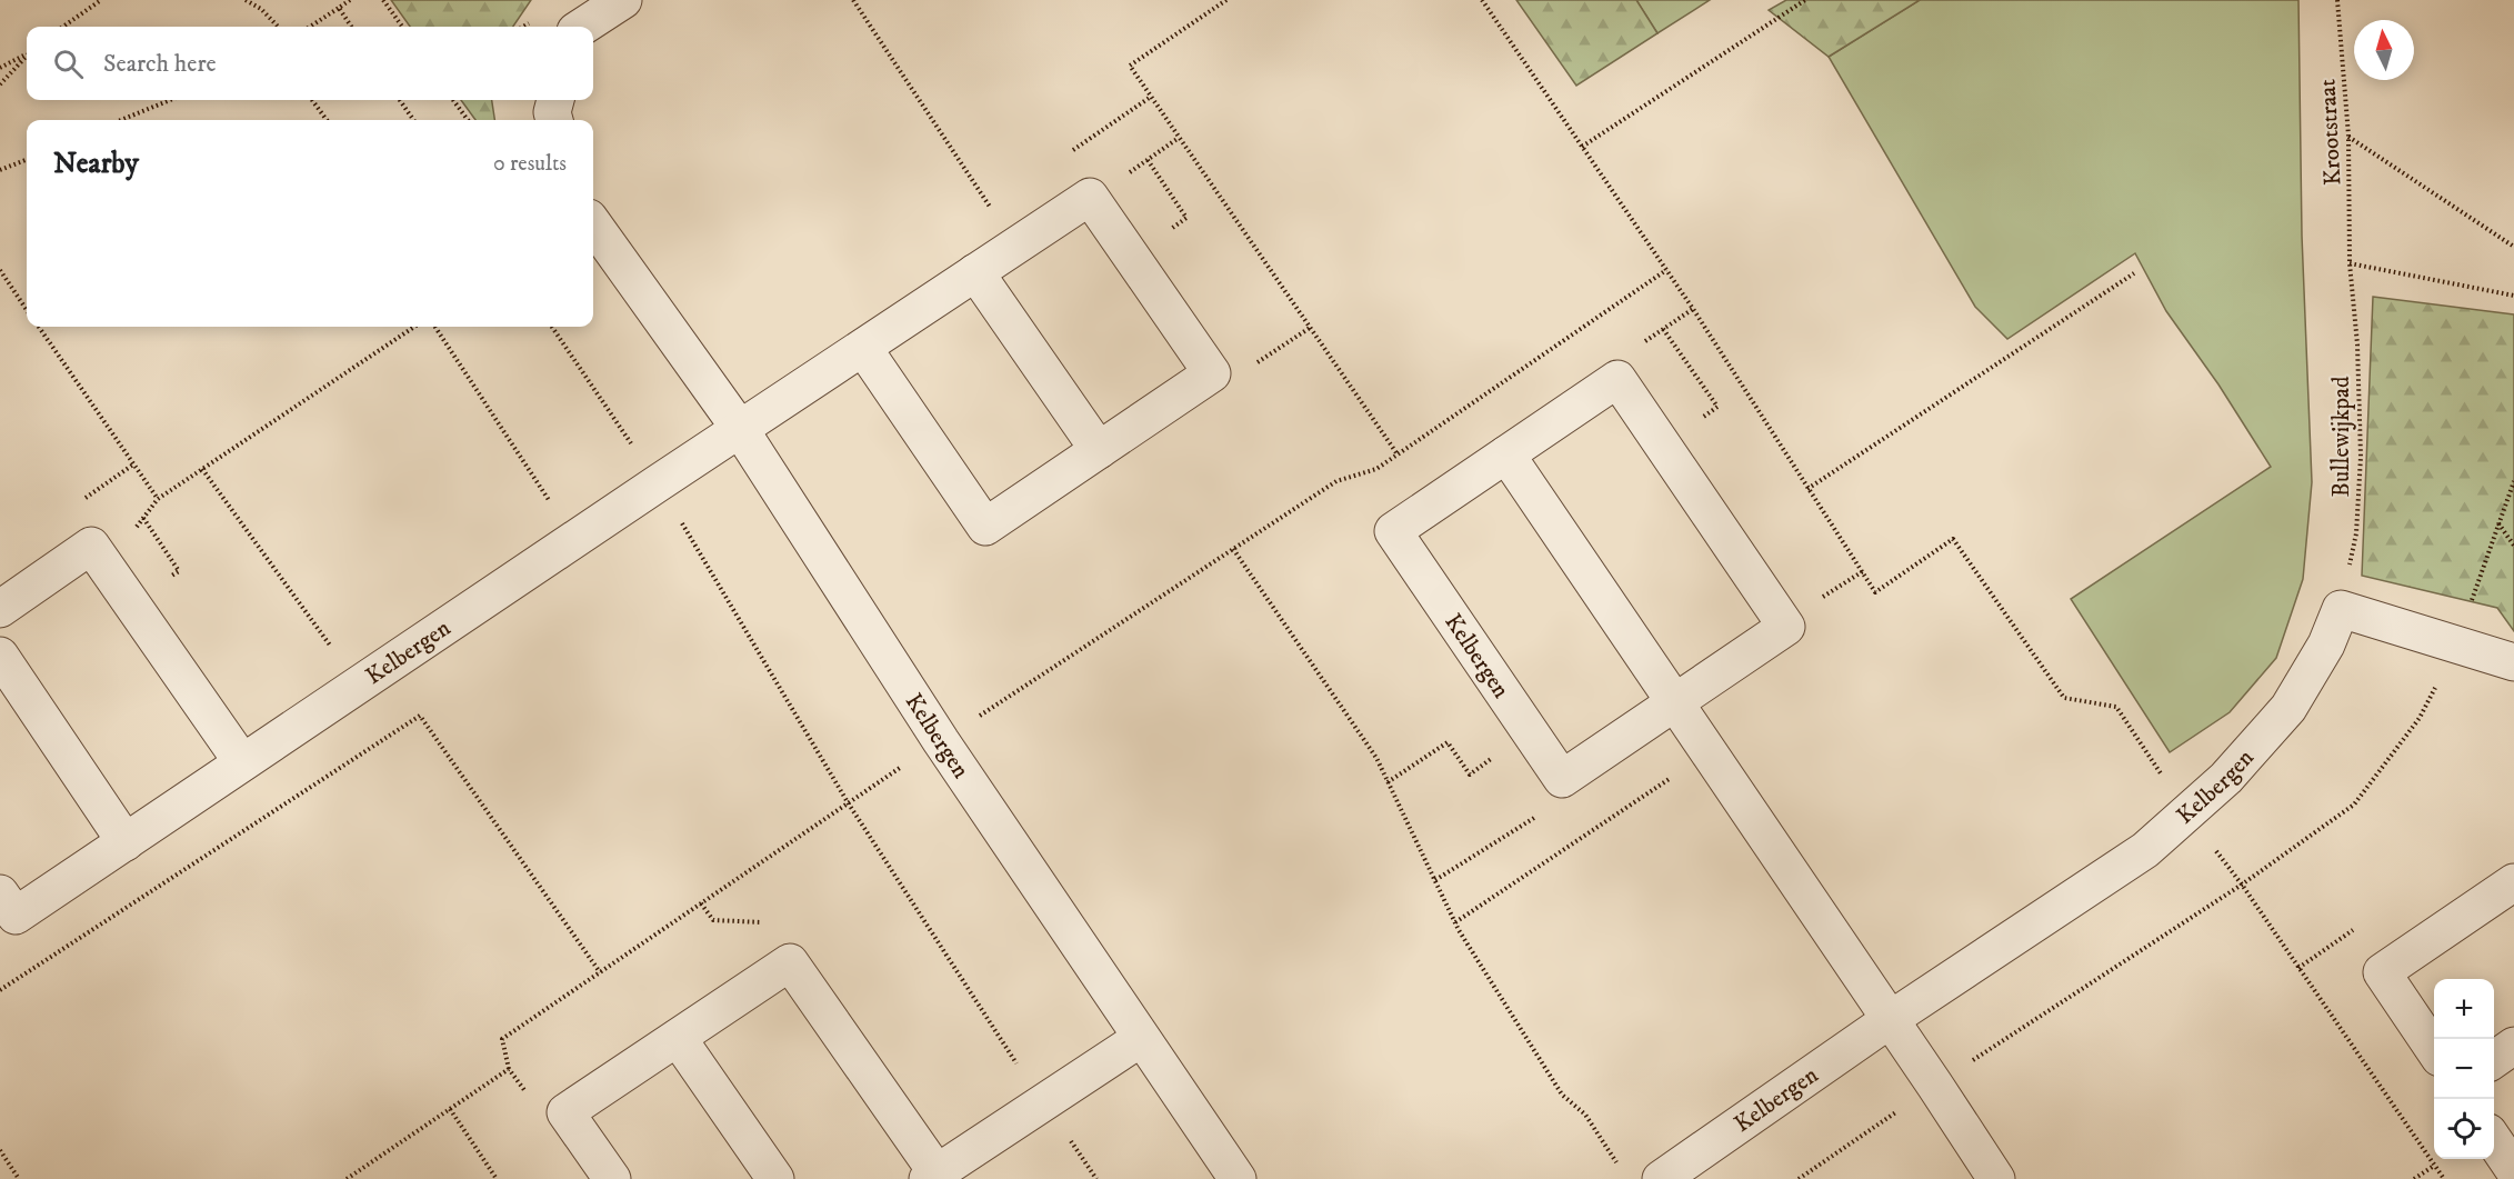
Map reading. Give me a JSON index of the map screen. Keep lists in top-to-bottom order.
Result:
{
  "streets": {
    "street": ["Kelbergen"],
    "path": ["Krootstraat", "Bullewijkpad"]
  },
  "crossings": [
    ["Krootstraat", "Bullewijkpad"],
    ["Bullewijkpad", "Kelbergen"]
  ],
  "north": "top",
  "page": {
    "search": "Search here",
    "heading": ["Nearby", "0 results"],
    "map_buttons": ["+", "−"]
  }
}
